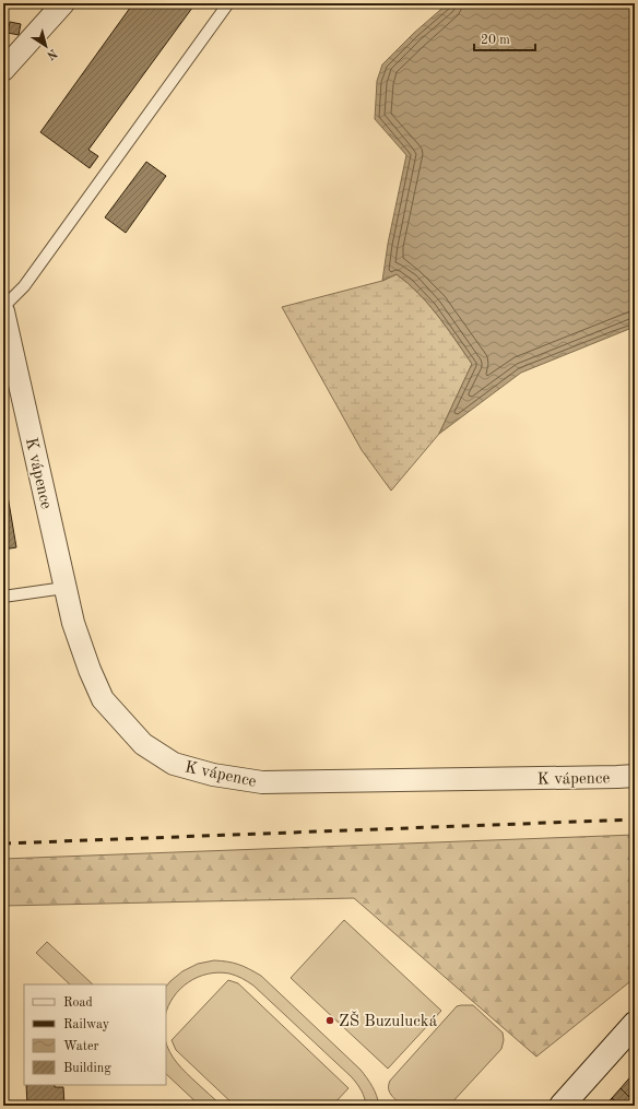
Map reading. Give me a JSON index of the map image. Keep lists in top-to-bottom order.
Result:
{
  "streets": {
    "street": ["K vápence"]
  },
  "places": ["ZŠ Buzulucká"],
  "legend": [
    "Road",
    "Railway",
    "Water",
    "Building"
  ],
  "scale_bar": "20 m",
  "north": "bottom right"
}
